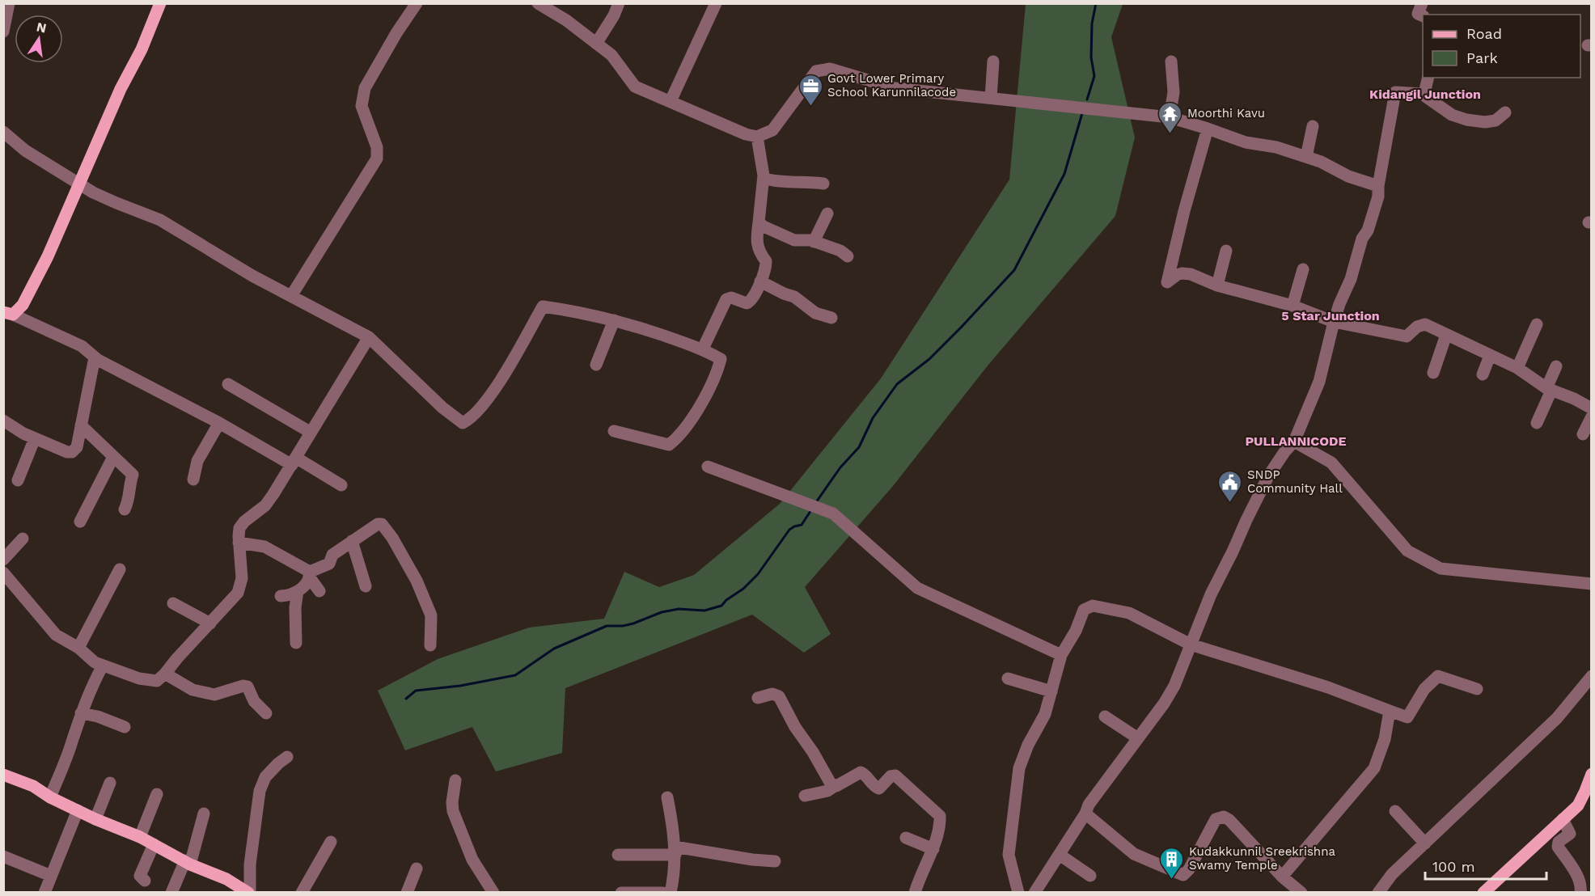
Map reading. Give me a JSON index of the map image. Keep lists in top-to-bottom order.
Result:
{
  "districts": ["Kidangil Junction", "5 Star Junction", "PULLANNICODE"],
  "places": {
    "office": ["Govt Lower Primary School Karunnilacode"],
    "temple": ["Moorthi Kavu"],
    "public building": ["SNDP Community Hall"],
    "building": ["Kudakkunnil Sreekrishna Swamy Temple"]
  },
  "legend": ["Road", "Park"],
  "scale_bar": "100 m",
  "north": "top"
}
